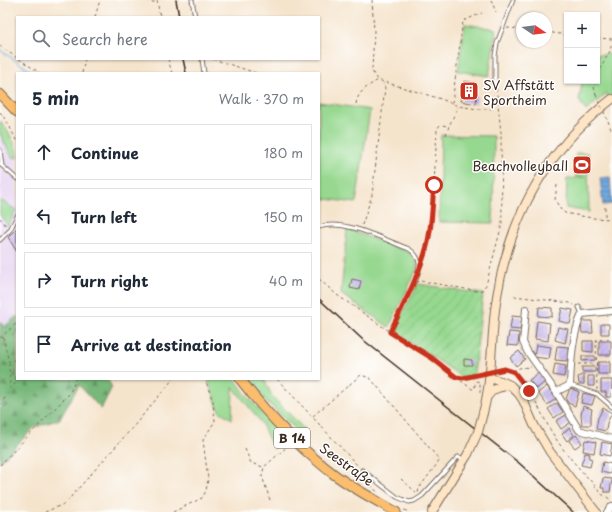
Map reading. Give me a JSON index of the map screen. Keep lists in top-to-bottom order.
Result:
{
  "streets": {
    "main road": ["B 14", "Seestraße"]
  },
  "places": {
    "building": ["SV Affstätt Sportheim"],
    "sports": ["Beachvolleyball"]
  },
  "north": "right",
  "page": {
    "map_buttons": ["+", "−"],
    "search": "Search here",
    "heading": ["5 min", "Walk · 370 m"],
    "list": [
      ["Continue", "180 m"],
      ["Turn left", "150 m"],
      ["Turn right", "40 m"],
      "Arrive at destination"
    ]
  }
}
